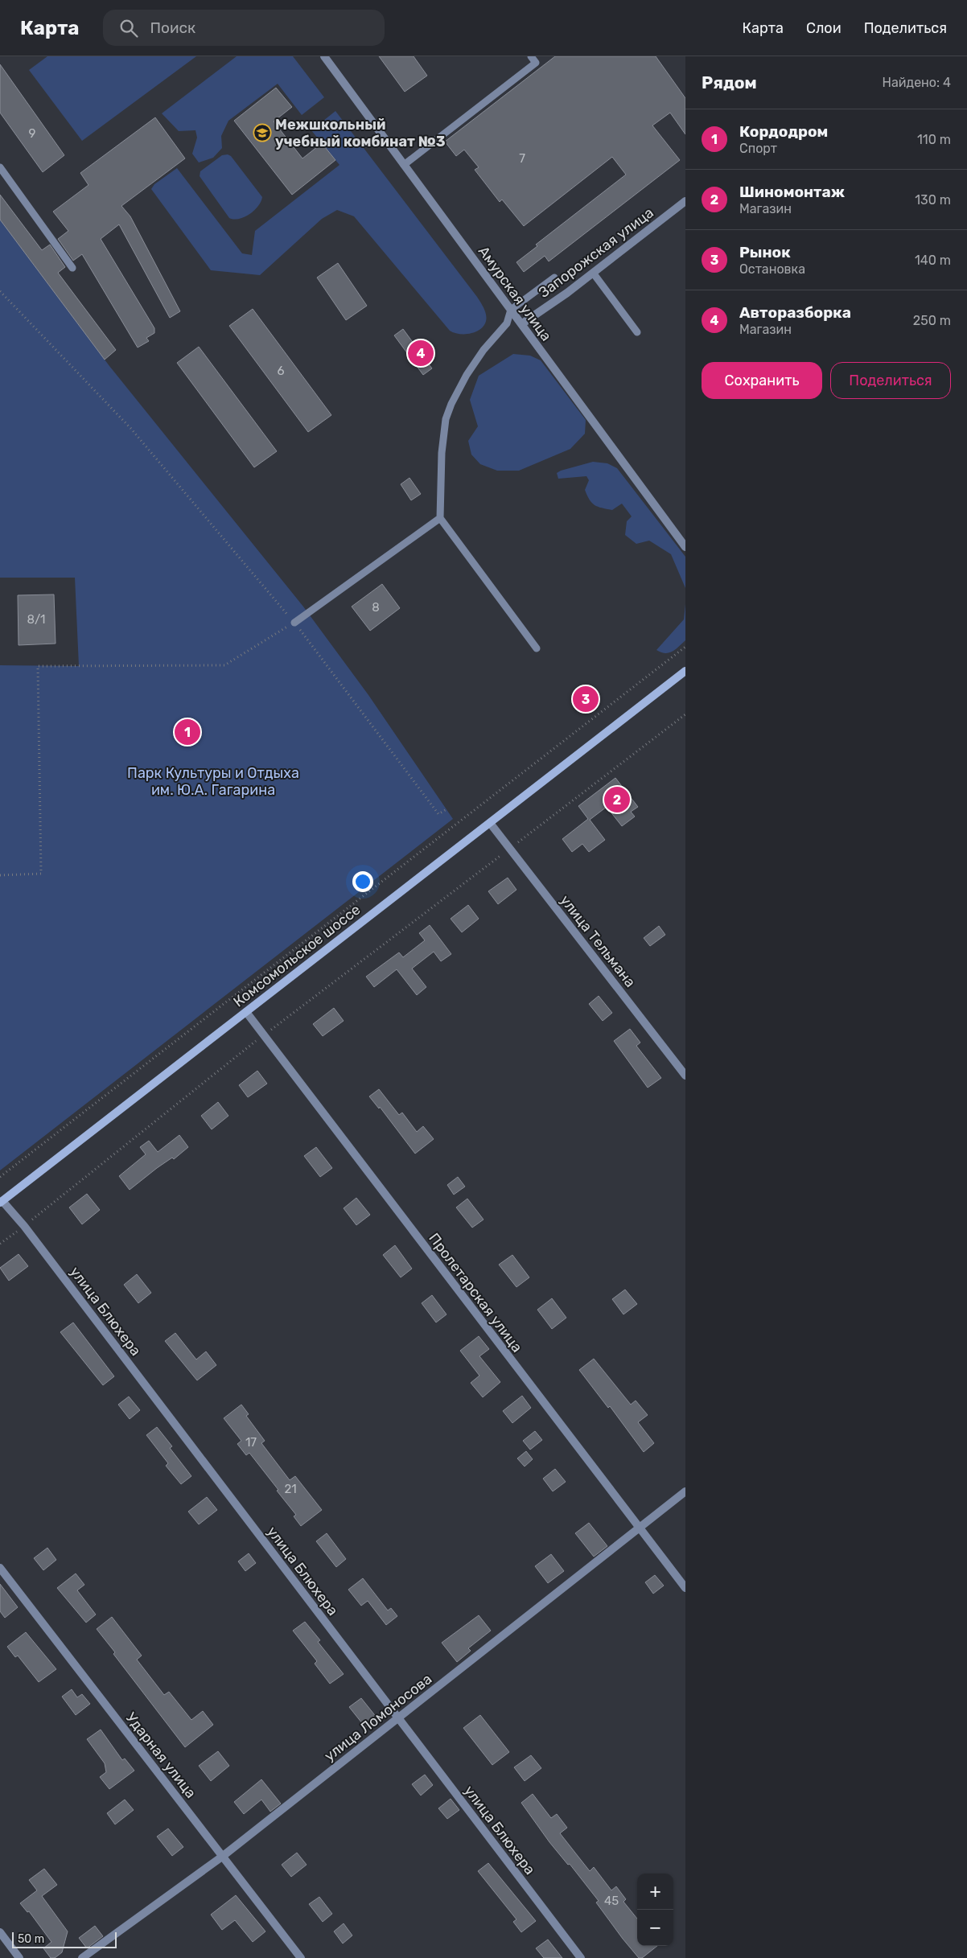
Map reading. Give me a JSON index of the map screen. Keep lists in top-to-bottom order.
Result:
{
  "streets": {
    "main road": ["Комсомольское шоссе"],
    "street": [
      "Запорожская улица",
      "Амурская улица",
      "улица Тельмана",
      "Пролетарская улица",
      "улица Блюхера",
      "улица Ломоносова",
      "Ударная улица"
    ]
  },
  "crossings": [
    ["Запорожская улица", "Амурская улица"],
    ["улица Тельмана", "Комсомольское шоссе"],
    ["Комсомольское шоссе", "Пролетарская улица"],
    ["Комсомольское шоссе", "улица Блюхера"],
    ["Пролетарская улица", "улица Ломоносова"],
    ["улица Блюхера", "улица Ломоносова"],
    ["улица Ломоносова", "Ударная улица"]
  ],
  "parks": ["Парк Культуры и Отдыха им. Ю.А. Гагарина"],
  "places": {
    "school or university": ["Межшкольный учебный комбинат №3"]
  },
  "house_numbers": [
    "9",
    "7",
    "6",
    "8",
    "8/1",
    "17",
    "21",
    "45"
  ],
  "scale_bar": "50 m",
  "page": {
    "header": "Карта",
    "search": "Поиск",
    "nav": ["Карта", "Слои", "Поделиться"],
    "heading": ["Рядом", "Найдено: 4"],
    "list": [
      {
        "mark": "1",
        "name": "Кордодром",
        "note": "Спорт",
        "value": "110 m"
      },
      {
        "mark": "2",
        "name": "Шиномонтаж",
        "note": "Магазин",
        "value": "130 m"
      },
      {
        "mark": "3",
        "name": "Рынок",
        "note": "Остановка",
        "value": "140 m"
      },
      {
        "mark": "4",
        "name": "Авторазборка",
        "note": "Магазин",
        "value": "250 m"
      }
    ],
    "pins": [
      "4",
      "3",
      "1",
      "2"
    ],
    "buttons": ["Сохранить", "Поделиться"],
    "map_buttons": ["+", "−"],
    "scale": "50 m"
  }
}
